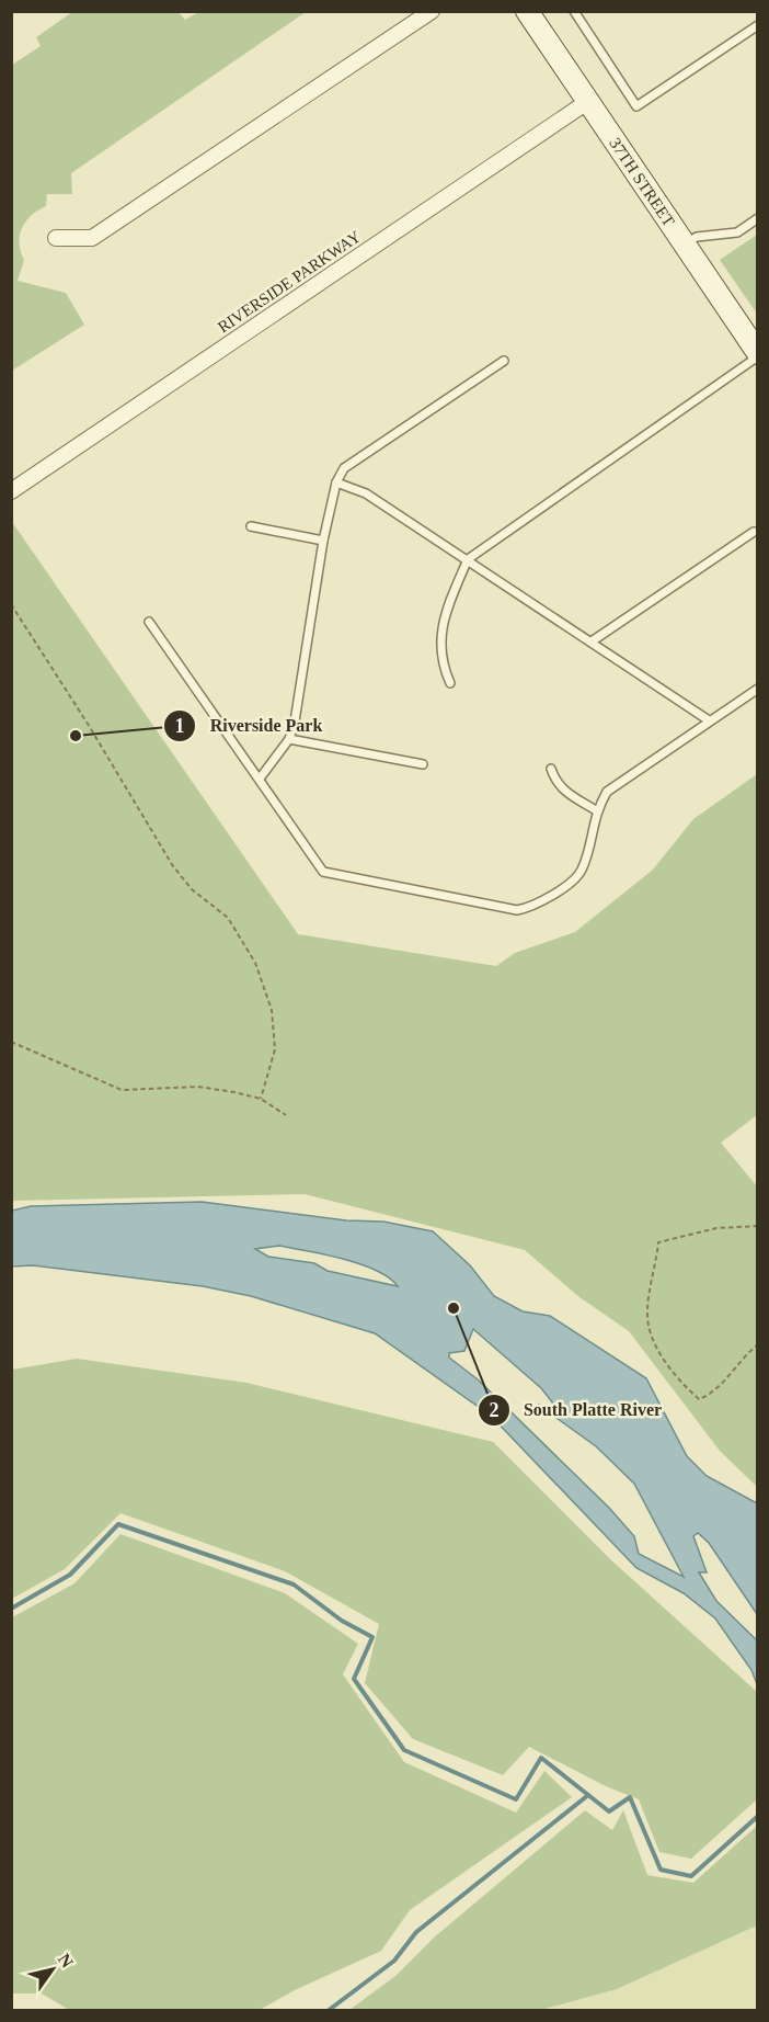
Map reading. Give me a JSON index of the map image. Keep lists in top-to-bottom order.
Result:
{
  "streets": {
    "main road": ["37TH STREET"],
    "street": ["RIVERSIDE PARKWAY"]
  },
  "crossings": [
    ["37TH STREET", "RIVERSIDE PARKWAY"]
  ],
  "places": ["Riverside Park", "South Platte River"],
  "north": "top right"
}
